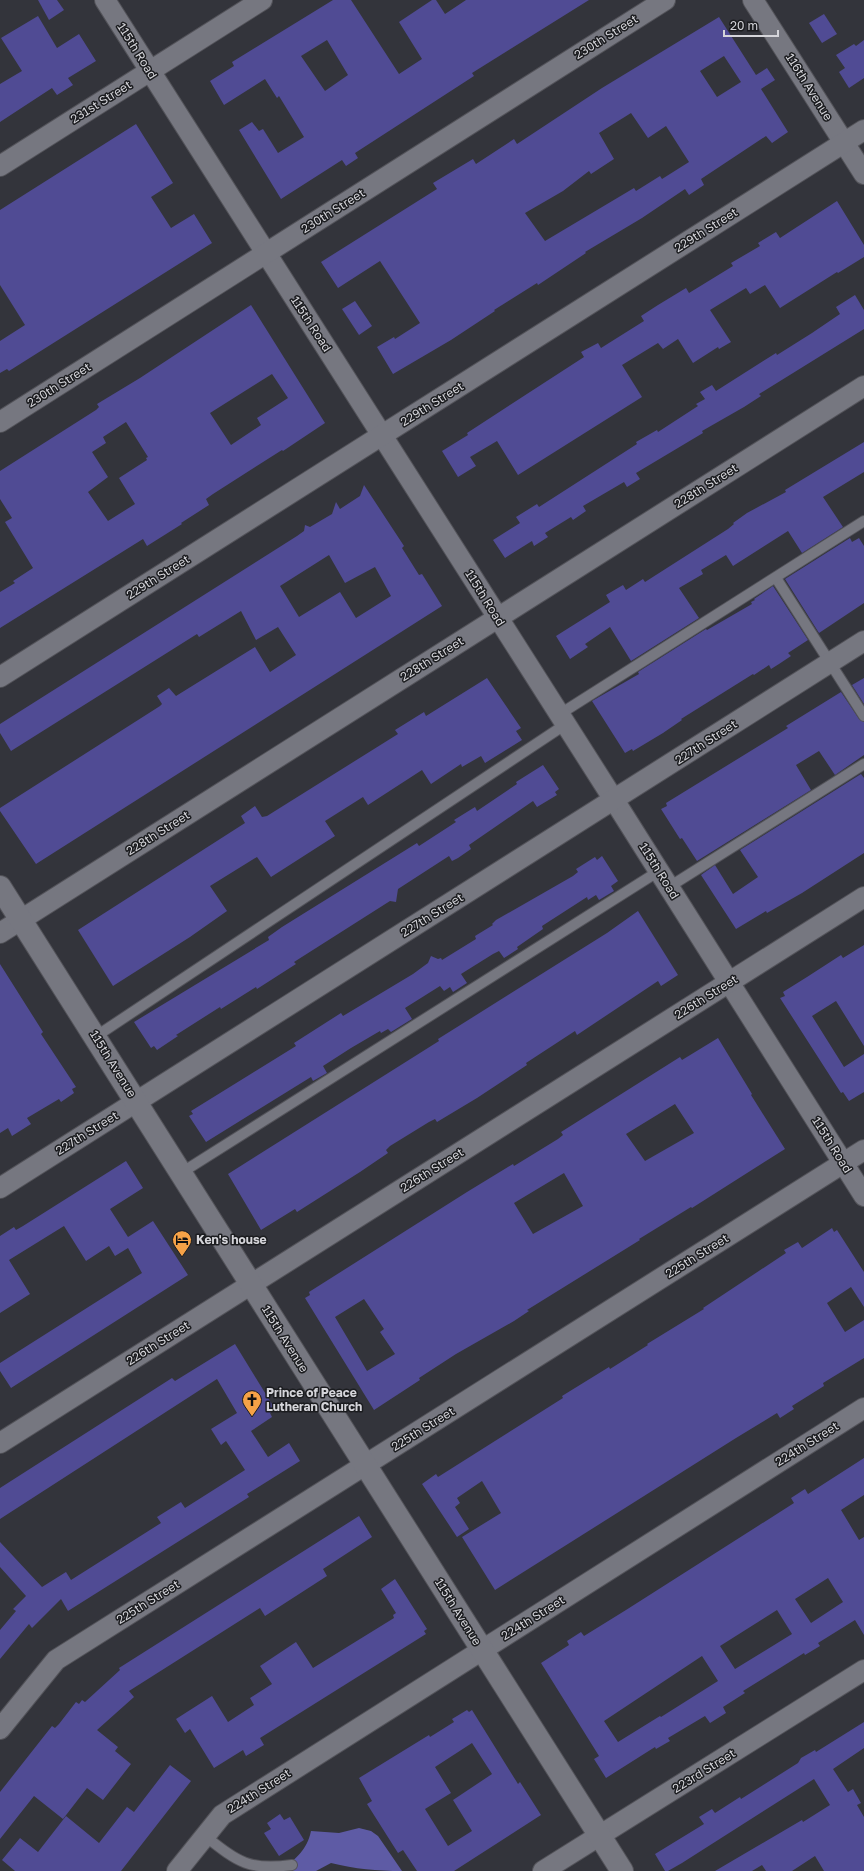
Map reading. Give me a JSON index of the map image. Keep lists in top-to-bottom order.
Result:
{
  "streets": {
    "main road": ["115th Avenue"],
    "street": [
      "230th Street",
      "115th Road",
      "116th Avenue",
      "231st Street",
      "229th Street",
      "228th Street",
      "227th Street",
      "226th Street",
      "225th Street",
      "224th Street",
      "223rd Street"
    ]
  },
  "crossings": [
    ["230th Street", "115th Road"],
    ["115th Road", "231st Street"],
    ["115th Road", "229th Street"],
    ["115th Road", "228th Street"],
    ["115th Road", "227th Street"],
    ["115th Road", "226th Street"],
    ["115th Road", "225th Street"],
    ["116th Avenue", "229th Street"],
    ["228th Street", "115th Avenue"],
    ["227th Street", "115th Avenue"],
    ["226th Street", "115th Avenue"],
    ["115th Avenue", "225th Street"],
    ["115th Avenue", "224th Street"],
    ["115th Avenue", "223rd Street"]
  ],
  "places": {
    "hotel": ["Ken's house"],
    "church": ["Prince of Peace Lutheran Church"]
  },
  "scale_bar": "20 m"
}
